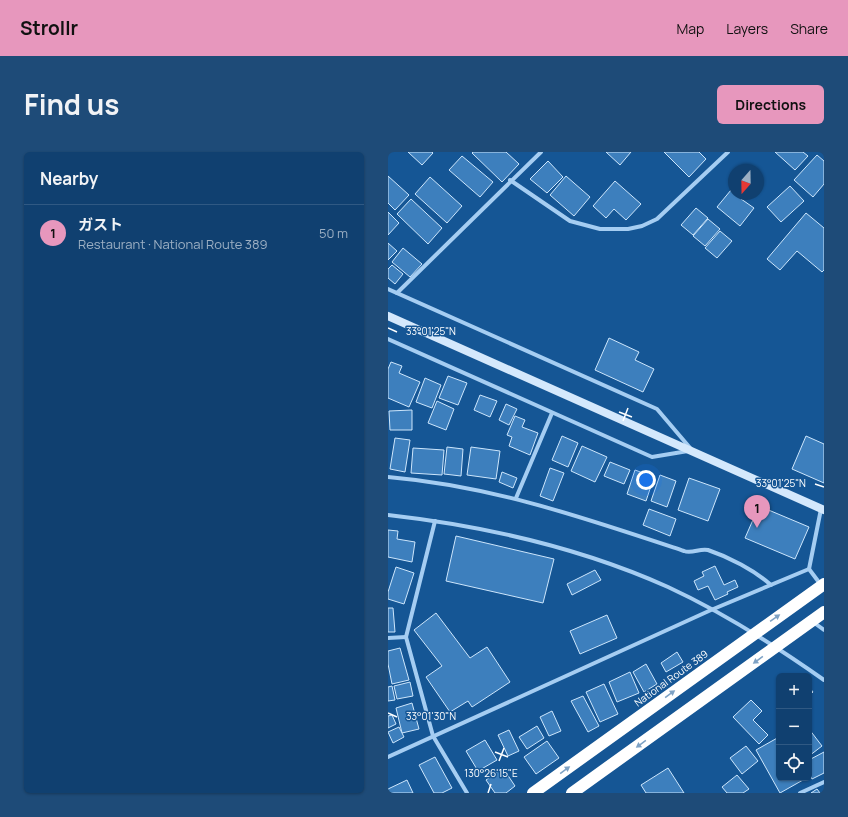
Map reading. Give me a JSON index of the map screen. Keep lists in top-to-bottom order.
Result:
{
  "streets": {
    "highway": ["National Route 389"]
  },
  "north": "bottom",
  "page": {
    "header": "Strollr",
    "nav": ["Map", "Layers", "Share"],
    "title": "Find us",
    "buttons": "Directions",
    "heading": "Nearby",
    "list": [
      {
        "mark": "1",
        "name": "ガスト",
        "note": "Restaurant · National Route 389",
        "value": "50 m"
      }
    ],
    "pins": "1",
    "map_buttons": ["+", "−"]
  },
  "coordinates": ["33°01'25\"N", "33°01'30\"N", "130°26'15\"E"]
}
